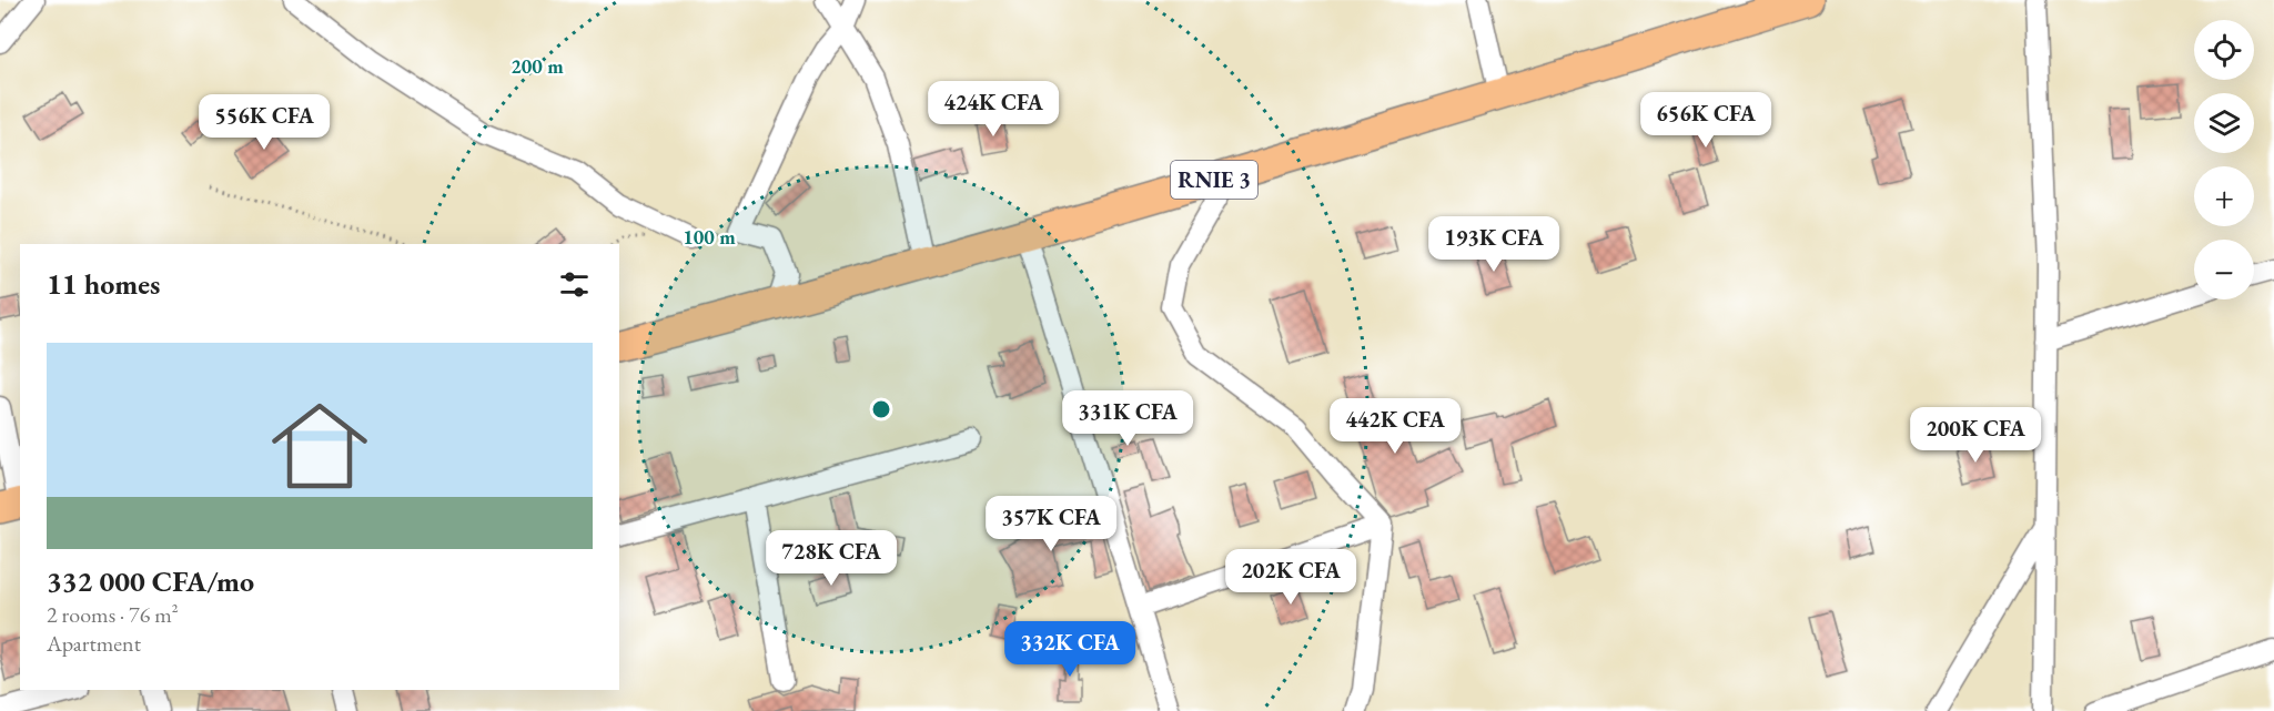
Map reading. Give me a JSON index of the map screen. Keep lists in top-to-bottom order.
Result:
{
  "streets": {
    "highway": ["RNIE 3"]
  },
  "page": {
    "map_buttons": ["+", "−"],
    "price": [
      "424K CFA",
      "656K CFA",
      "556K CFA",
      "193K CFA",
      "331K CFA",
      "442K CFA",
      "200K CFA",
      "357K CFA",
      "728K CFA",
      "202K CFA",
      "332K CFA"
    ],
    "heading": "11 homes",
    "list": [
      {
        "name": "332 000 CFA/mo",
        "note": "2 rooms · 76 m² · Apartment"
      }
    ]
  },
  "rings": ["200 m", "100 m"]
}
